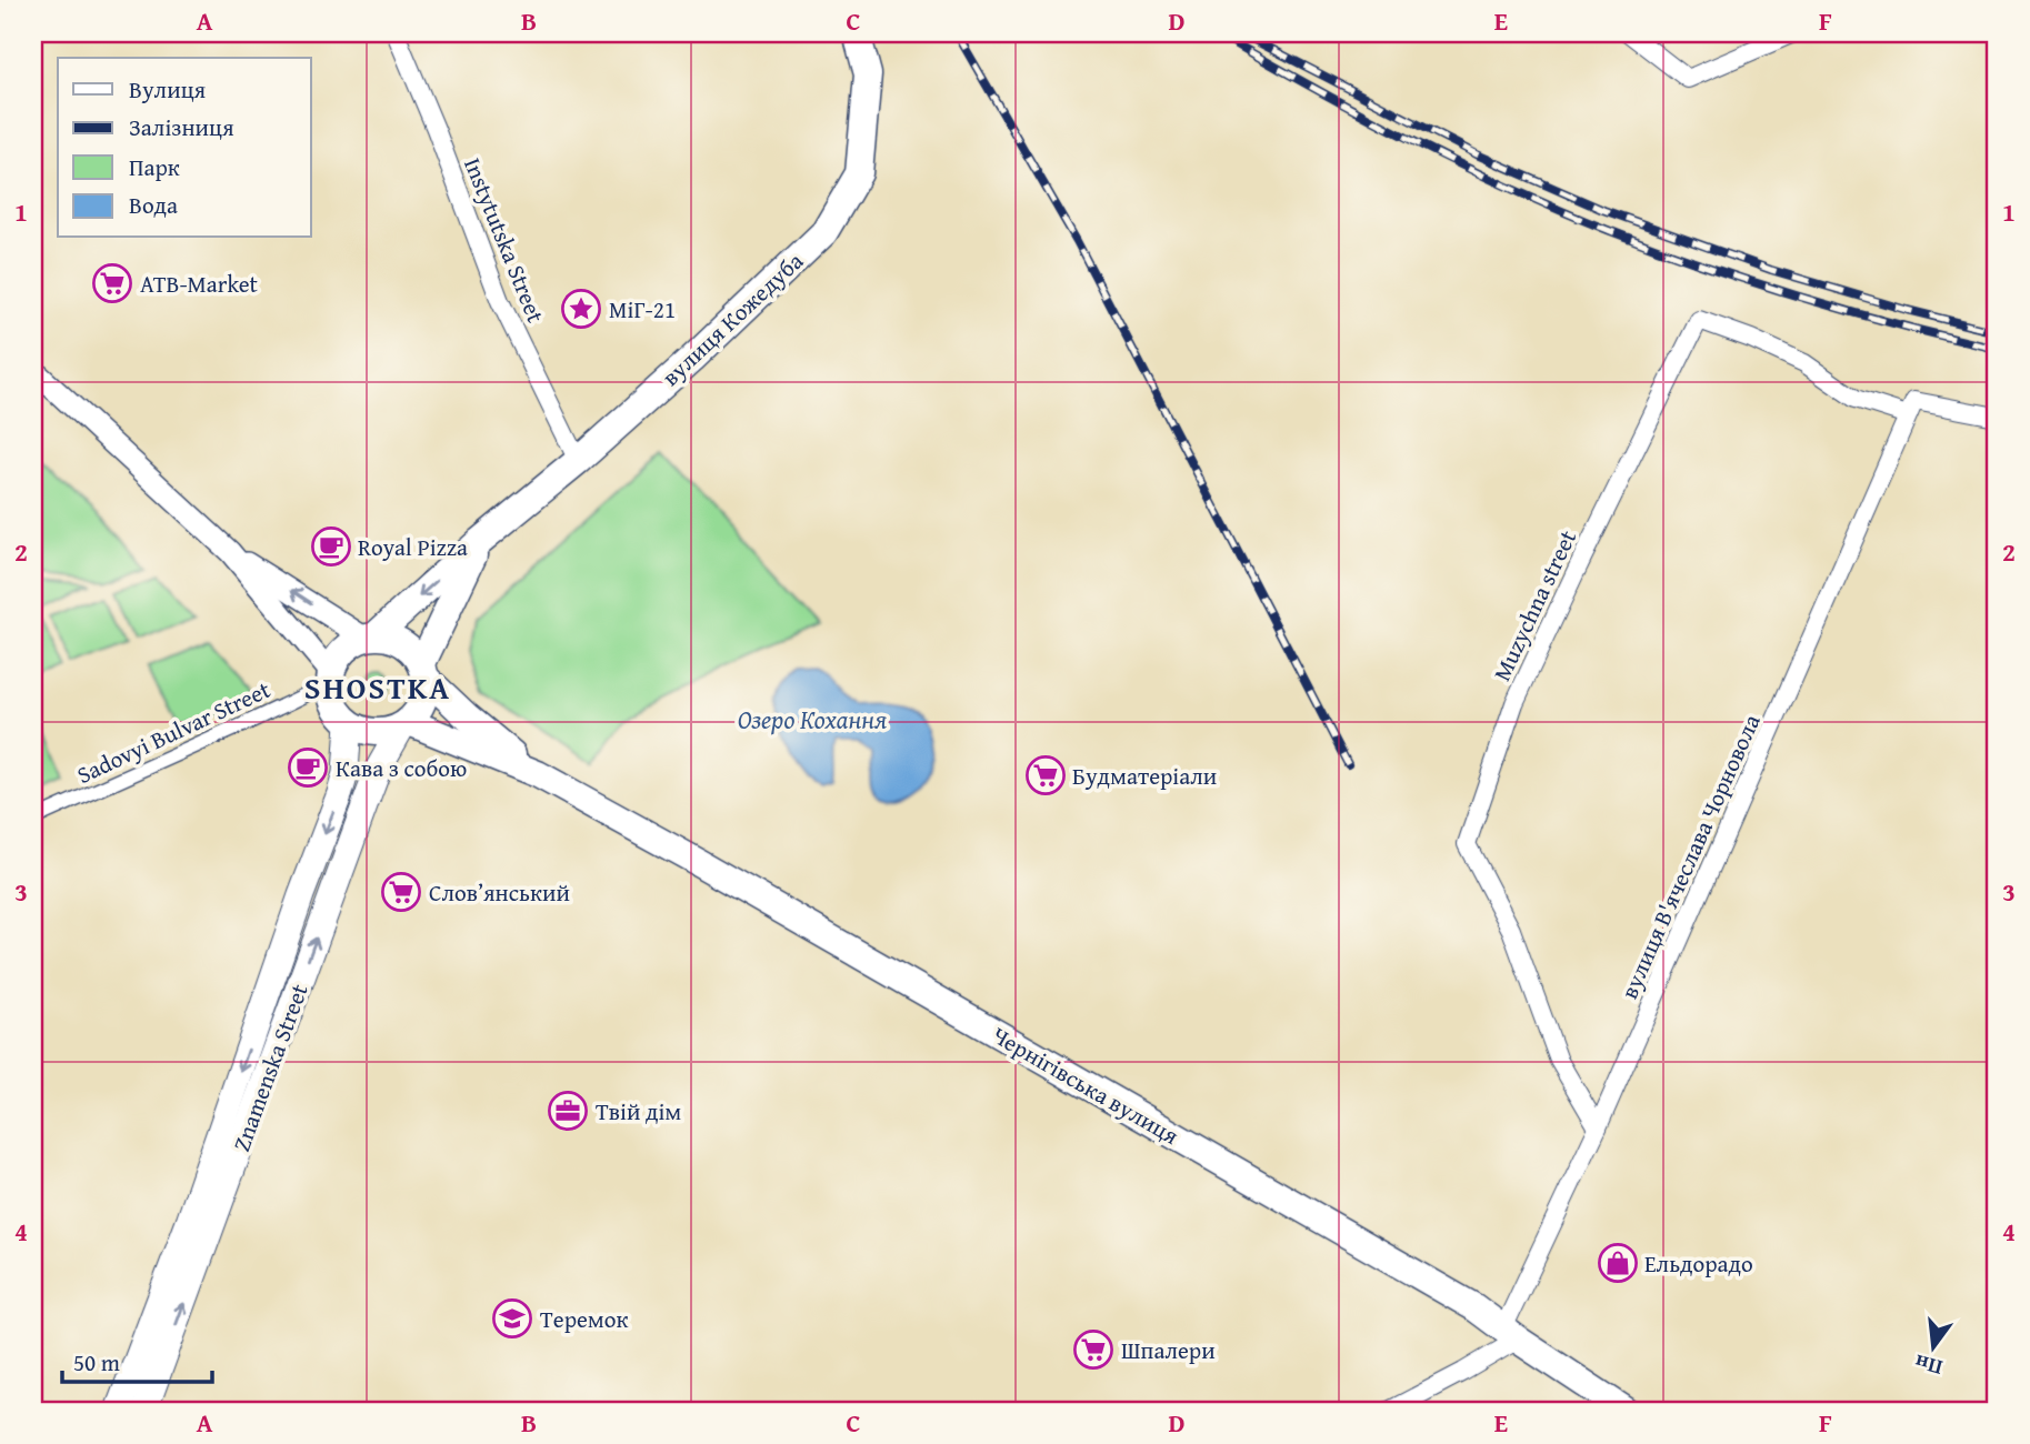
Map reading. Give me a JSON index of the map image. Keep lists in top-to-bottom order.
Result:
{
  "streets": {
    "main road": ["вулиця Кожедуба", "Znamenska Street", "Чернігівська вулиця"],
    "street": [
      "Instytutska Street",
      "Muzychna street",
      "Sadovyi Bulvar Street",
      "вулиця В'ячеслава Чорновола"
    ]
  },
  "crossings": [
    ["Instytutska Street", "вулиця Кожедуба"],
    ["вулиця Кожедуба", "Sadovyi Bulvar Street"],
    ["вулиця Кожедуба", "Znamenska Street"],
    ["вулиця Кожедуба", "Чернігівська вулиця"],
    ["Muzychna street", "вулиця В'ячеслава Чорновола"],
    ["Sadovyi Bulvar Street", "Znamenska Street"],
    ["Sadovyi Bulvar Street", "Чернігівська вулиця"],
    ["вулиця В'ячеслава Чорновола", "Чернігівська вулиця"],
    ["Znamenska Street", "Чернігівська вулиця"]
  ],
  "districts": ["SHOSTKA"],
  "water": ["Озеро Кохання"],
  "places": {
    "supermarket": [
      "ATB-Market",
      "Будматеріали",
      "Слов’янський",
      "Шпалери"
    ],
    "place": ["МіГ-21"],
    "cafe": ["Royal Pizza", "Кава з собою"],
    "office": ["Твій дім"],
    "shop": ["Ельдорадо"],
    "school or university": ["Теремок"]
  },
  "legend": [
    "Вулиця",
    "Залізниця",
    "Парк",
    "Вода"
  ],
  "scale_bar": "50 m",
  "north": "bottom",
  "grid": {
    "columns": [
      "A",
      "B",
      "C",
      "D",
      "E",
      "F"
    ],
    "rows": [
      "1",
      "2",
      "3",
      "4"
    ]
  }
}
